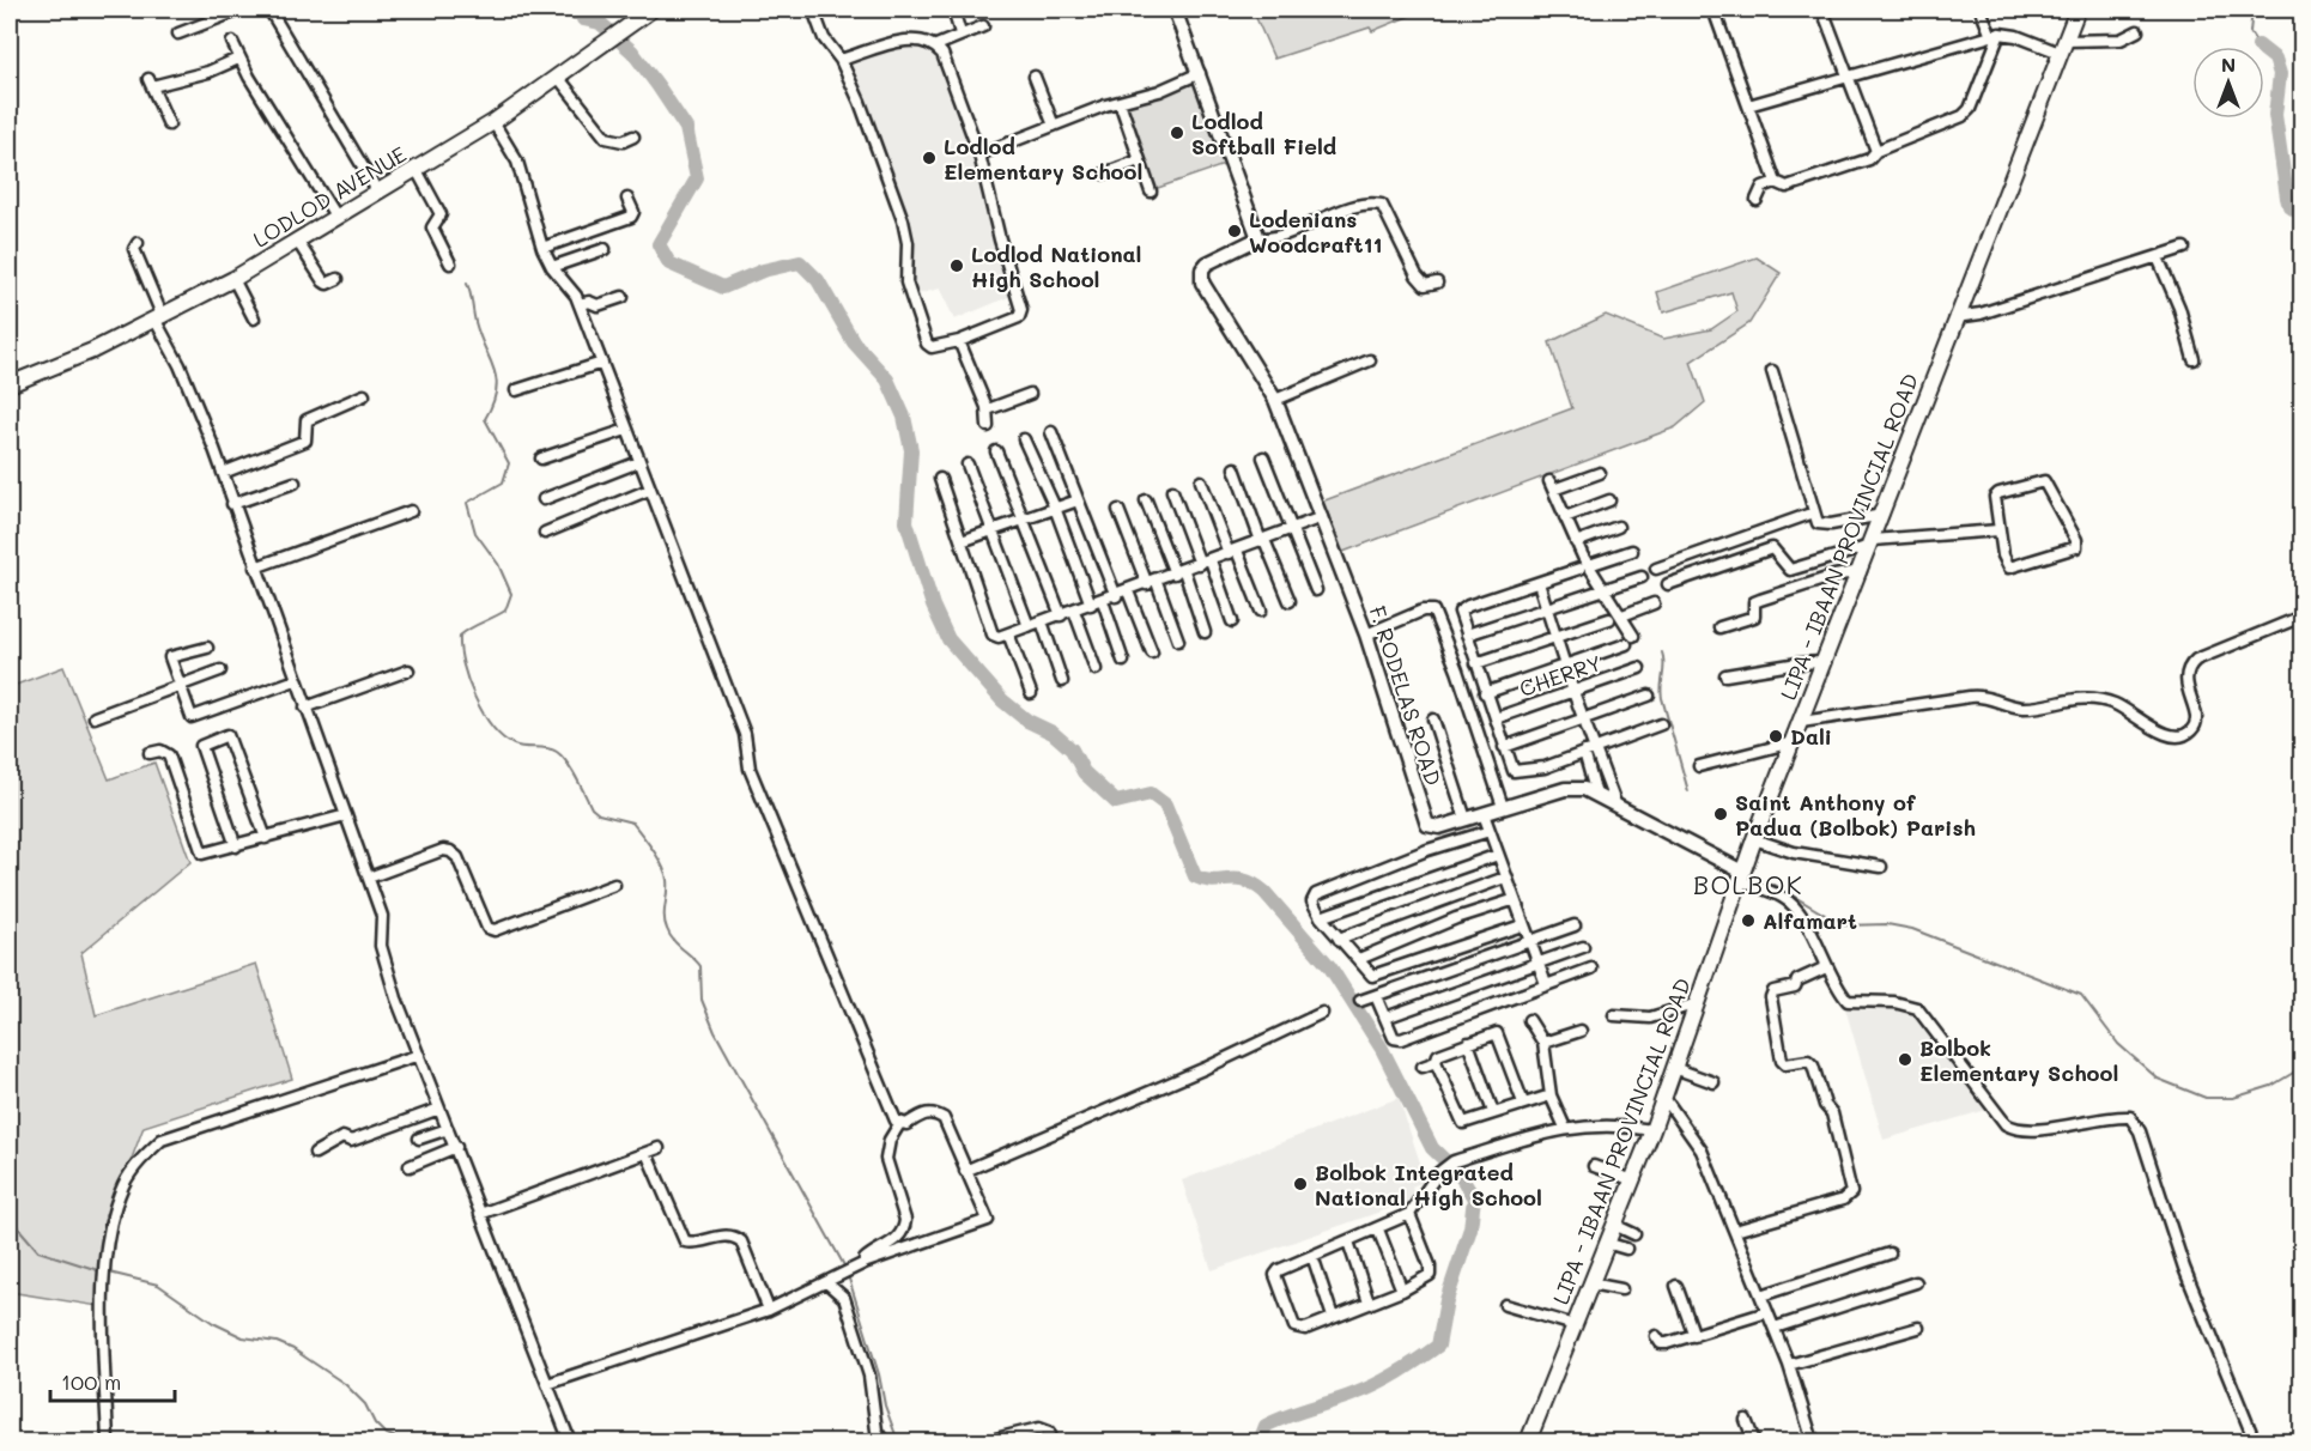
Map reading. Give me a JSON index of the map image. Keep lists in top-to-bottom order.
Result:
{
  "streets": {
    "main road": ["LODLOD AVENUE", "LIPA - IBAAN PROVINCIAL ROAD"],
    "street": ["CHERRY", "F. RODELAS ROAD"]
  },
  "crossings": [
    ["LIPA - IBAAN PROVINCIAL ROAD", "F. RODELAS ROAD"]
  ],
  "districts": ["BOLBOK"],
  "places": [
    "Lodlod Softball Field",
    "Lodlod Elementary School",
    "Lodenians Woodcraft11",
    "Lodlod National High School",
    "Dali",
    "Saint Anthony of Padua (Bolbok) Parish",
    "Alfamart",
    "Bolbok Elementary School",
    "Bolbok Integrated National High School"
  ],
  "scale_bar": "100 m",
  "north": "top"
}
